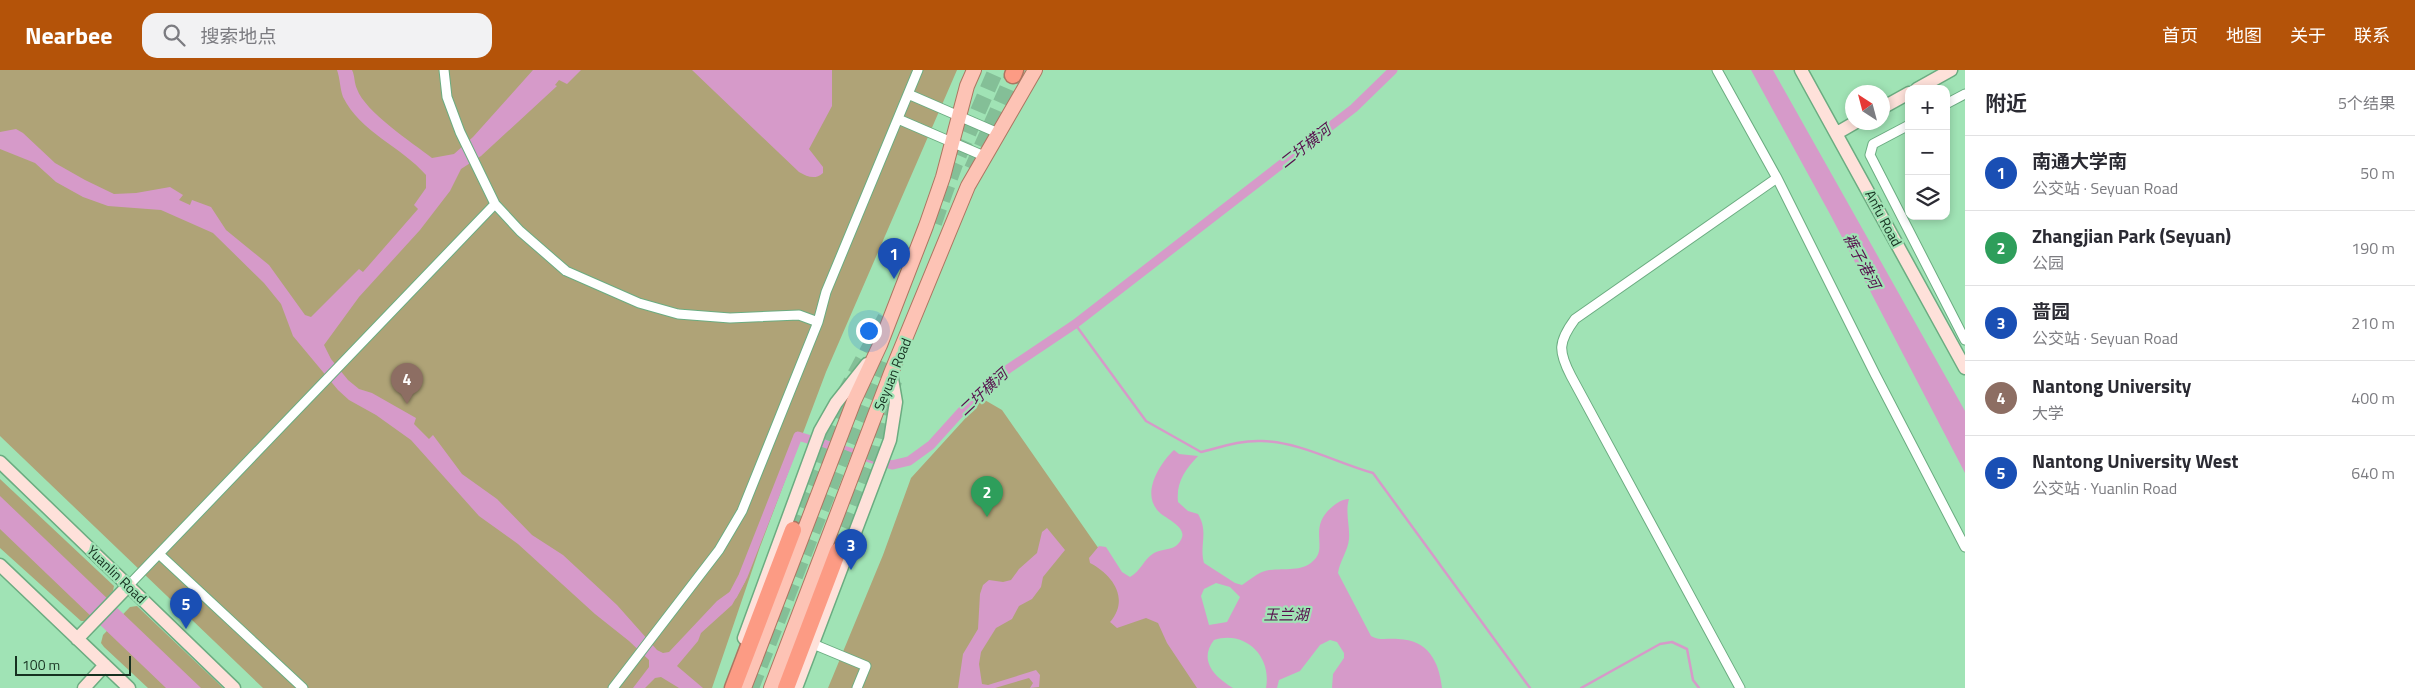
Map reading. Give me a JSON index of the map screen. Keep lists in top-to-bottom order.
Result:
{
  "streets": {
    "main road": ["Seyuan Road"],
    "street": ["Anfu Road", "Yuanlin Road"]
  },
  "water": ["二圩横河", "裤子港河", "玉兰湖"],
  "scale_bar": "100 m",
  "north": "top left",
  "page": {
    "header": "Nearbee",
    "search": "搜索地点",
    "nav": [
      "首页",
      "地图",
      "关于",
      "联系"
    ],
    "heading": ["附近", "5个结果"],
    "map_buttons": ["+", "−"],
    "list": [
      {
        "mark": "1",
        "name": "南通大学南",
        "note": "公交站 · Seyuan Road",
        "value": "50 m"
      },
      {
        "mark": "2",
        "name": "Zhangjian Park (Seyuan)",
        "note": "公园",
        "value": "190 m"
      },
      {
        "mark": "3",
        "name": "啬园",
        "note": "公交站 · Seyuan Road",
        "value": "210 m"
      },
      {
        "mark": "4",
        "name": "Nantong University",
        "note": "大学",
        "value": "400 m"
      },
      {
        "mark": "5",
        "name": "Nantong University West",
        "note": "公交站 · Yuanlin Road",
        "value": "640 m"
      }
    ],
    "pins": [
      "1",
      "4",
      "2",
      "3",
      "5"
    ],
    "scale": "100 m"
  }
}
